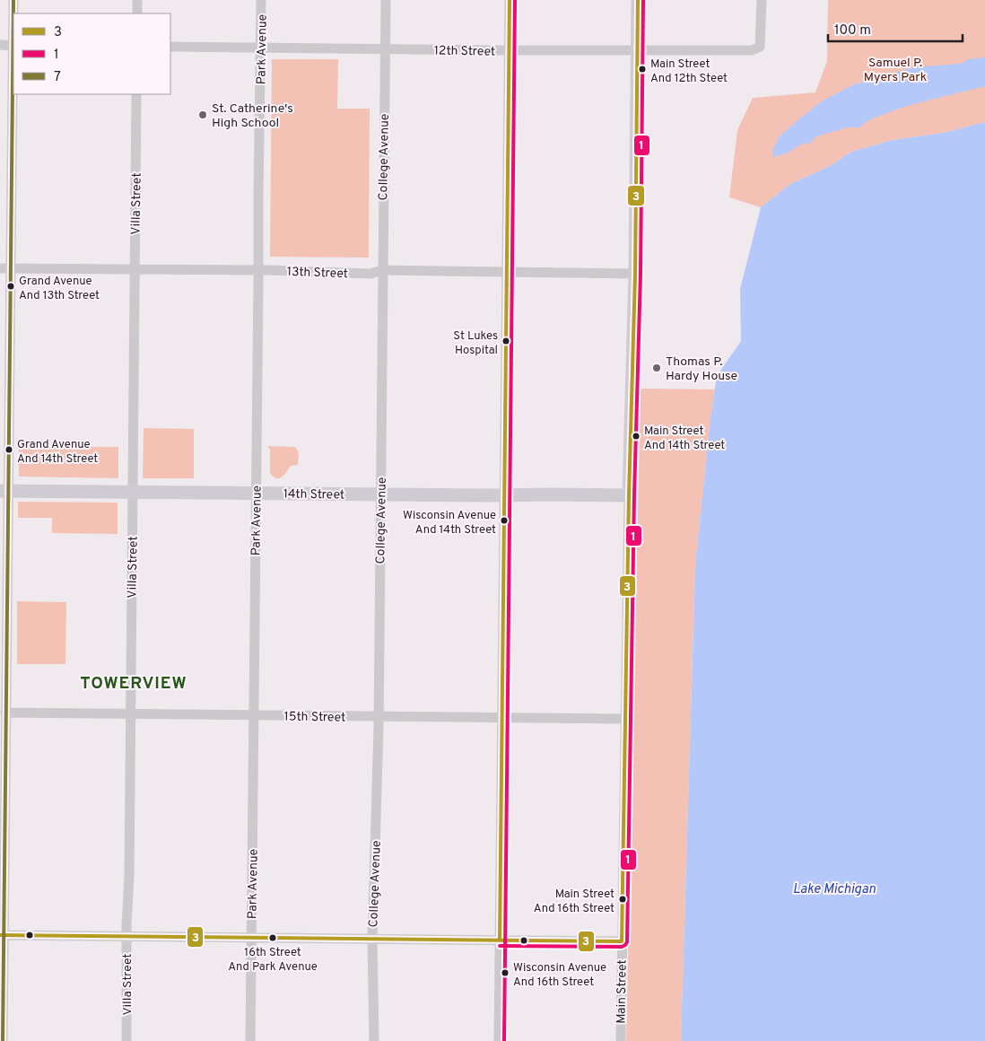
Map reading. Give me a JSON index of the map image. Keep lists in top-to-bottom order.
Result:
{
  "streets": {
    "main road": ["14th Street", "Main Street"],
    "street": [
      "Park Avenue",
      "12th Street",
      "College Avenue",
      "Villa Street",
      "13th Street",
      "15th Street"
    ]
  },
  "crossings": [
    ["Park Avenue", "12th Street"],
    ["Park Avenue", "13th Street"],
    ["Park Avenue", "14th Street"],
    ["Park Avenue", "15th Street"],
    ["12th Street", "College Avenue"],
    ["12th Street", "Main Street"],
    ["College Avenue", "13th Street"],
    ["College Avenue", "14th Street"],
    ["College Avenue", "15th Street"],
    ["Villa Street", "13th Street"],
    ["Villa Street", "14th Street"],
    ["Villa Street", "15th Street"],
    ["13th Street", "Main Street"],
    ["14th Street", "Main Street"],
    ["15th Street", "Main Street"]
  ],
  "districts": ["TOWERVIEW"],
  "water": ["Lake Michigan"],
  "parks": ["Samuel P. Myers Park"],
  "places": [
    "Main Street And 12th Steet",
    "St. Catherine's High School",
    "Grand Avenue And 13th Street",
    "St Lukes Hospital",
    "Thomas P. Hardy House",
    "Main Street And 14th Street",
    "Grand Avenue And 14th Street",
    "Wisconsin Avenue And 14th Street",
    "Main Street And 16th Street",
    "16th Street And Park Avenue",
    "Wisconsin Avenue And 16th Street"
  ],
  "lines": ["transit line 3", "transit line 1", "transit line 7"],
  "legend": ["3", "1", "7"],
  "scale_bar": "100 m"
}
